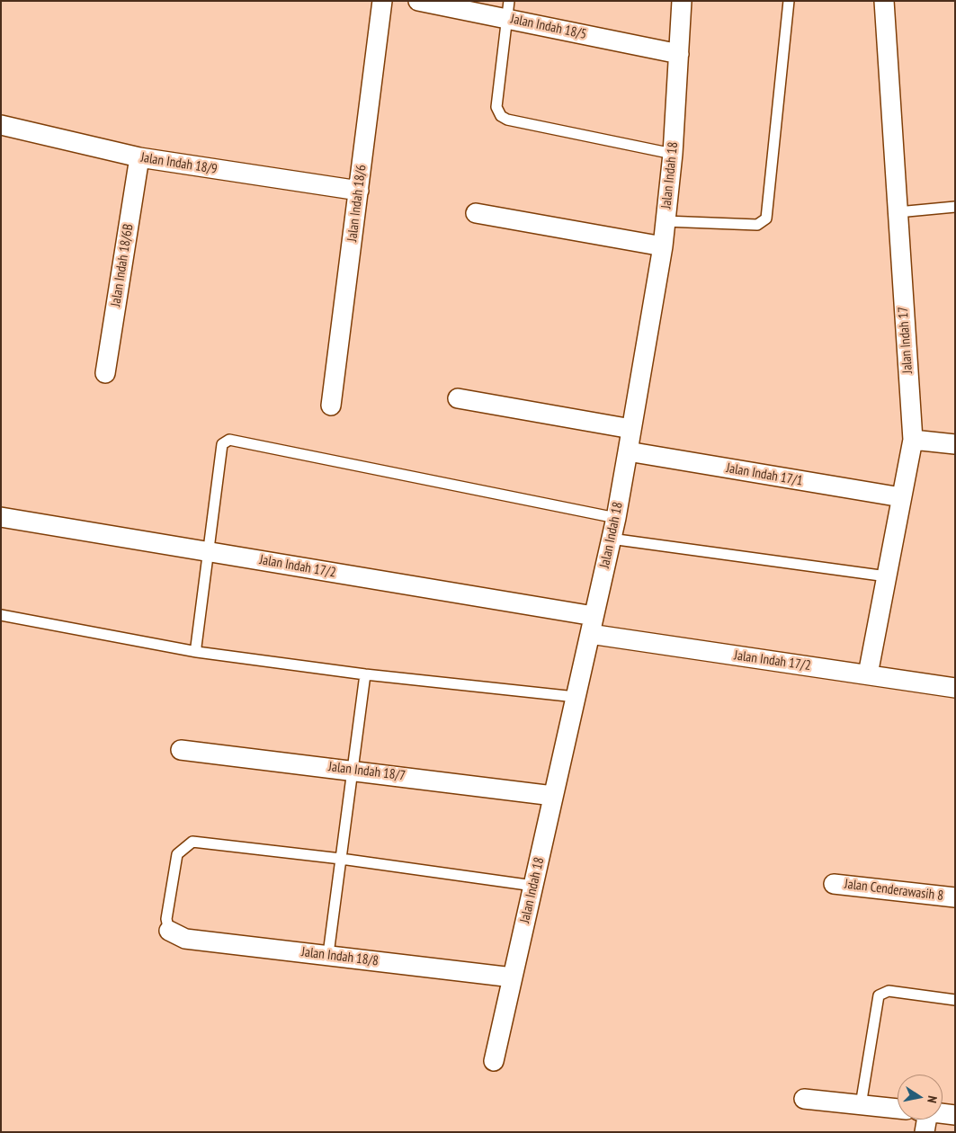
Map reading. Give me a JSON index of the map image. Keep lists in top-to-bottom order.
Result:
{
  "streets": {
    "street": [
      "Jalan Indah 18/5",
      "Jalan Indah 18/9",
      "Jalan Indah 18",
      "Jalan Indah 18/6",
      "Jalan Indah 18/6B",
      "Jalan Indah 17",
      "Jalan Indah 17/1",
      "Jalan Indah 17/2",
      "Jalan Indah 18/7",
      "Jalan Cenderawasih 8",
      "Jalan Indah 18/8"
    ]
  },
  "crossings": [
    ["Jalan Indah 18/5", "Jalan Indah 18"],
    ["Jalan Indah 18/9", "Jalan Indah 18/6"],
    ["Jalan Indah 18/9", "Jalan Indah 18/6B"],
    ["Jalan Indah 18", "Jalan Indah 17/1"],
    ["Jalan Indah 18", "Jalan Indah 17/2"],
    ["Jalan Indah 18", "Jalan Indah 18/7"],
    ["Jalan Indah 18", "Jalan Indah 18/8"],
    ["Jalan Indah 17", "Jalan Indah 17/1"],
    ["Jalan Indah 17", "Jalan Indah 17/2"]
  ],
  "north": "right"
}
